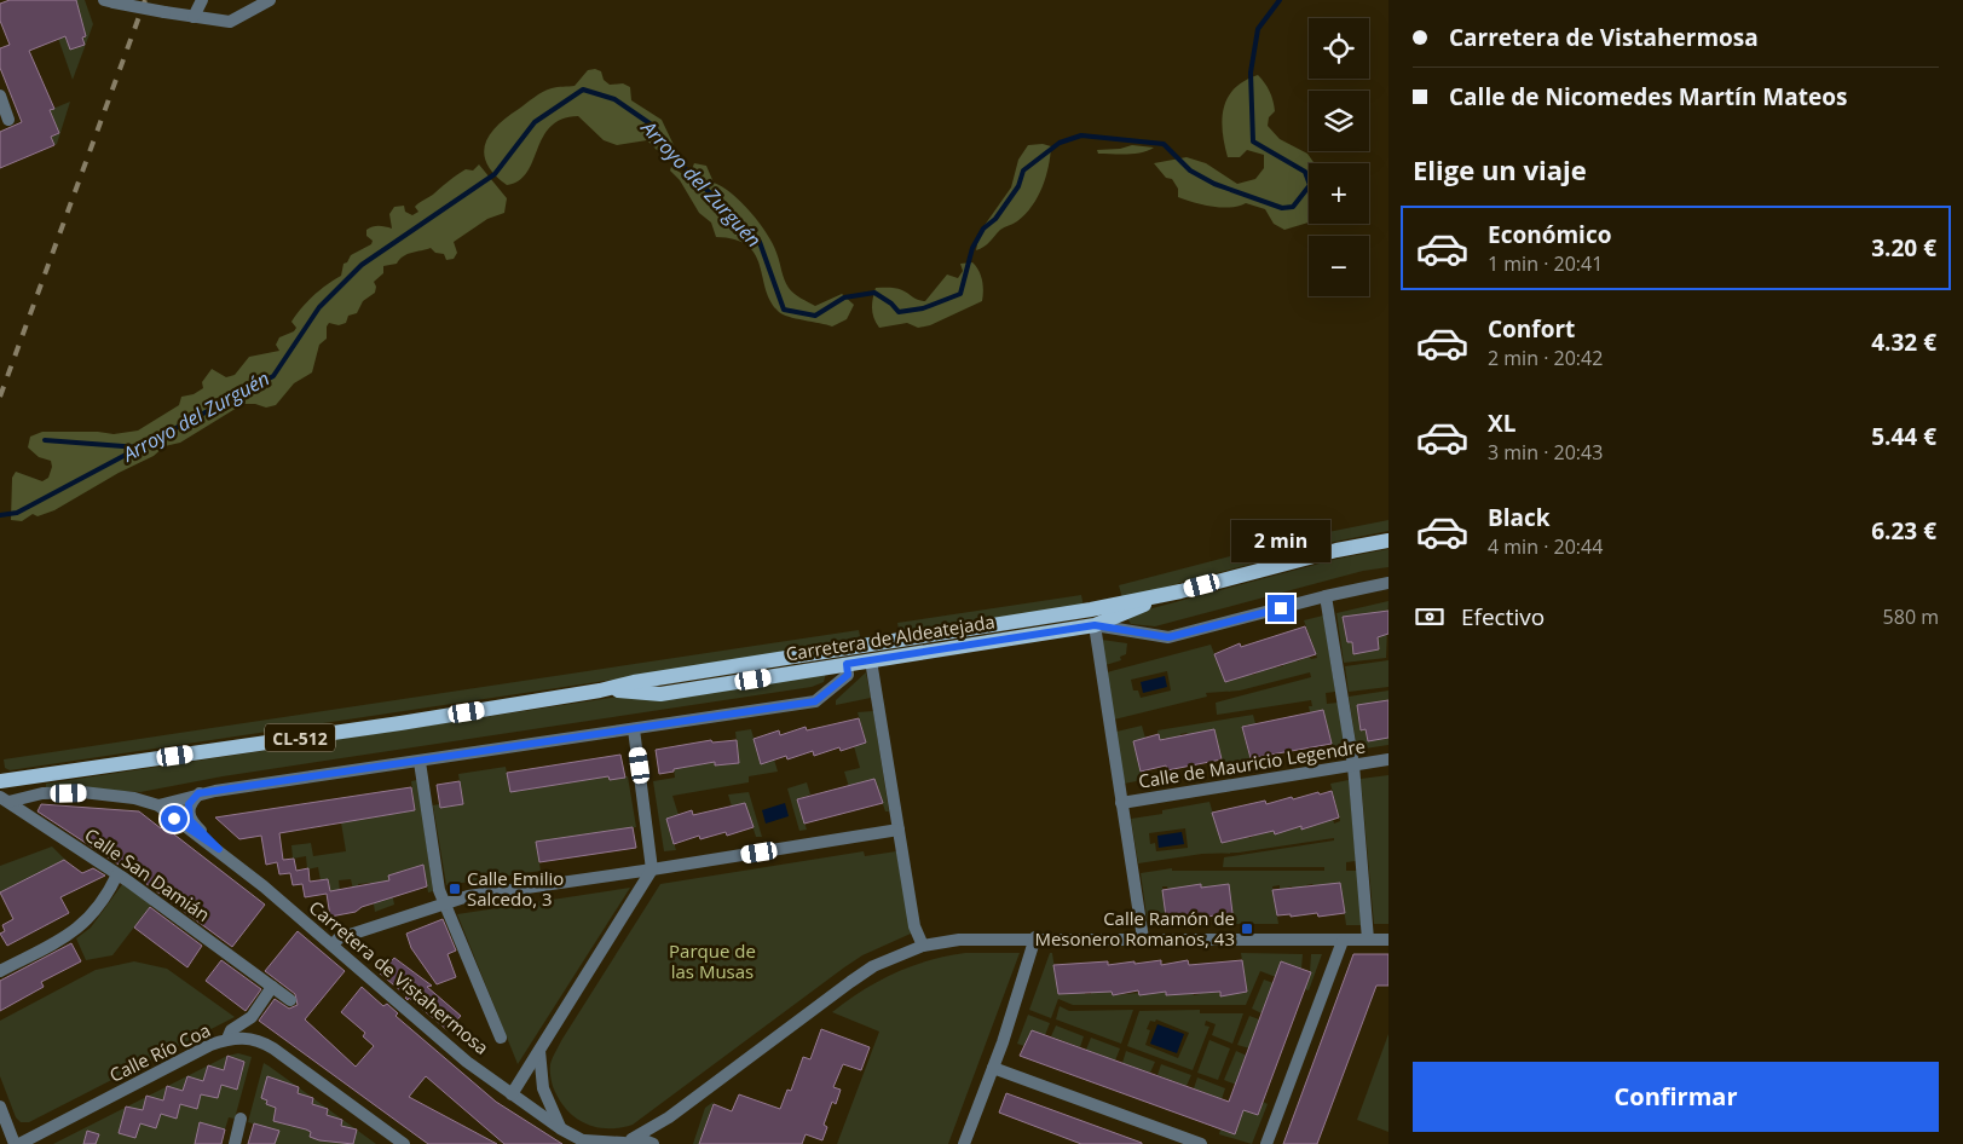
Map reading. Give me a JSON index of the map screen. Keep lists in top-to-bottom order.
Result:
{
  "streets": {
    "main road": ["Carretera de Aldeatejada", "CL-512"],
    "street": [
      "Calle de Mauricio Legendre",
      "Calle San Damián",
      "Carretera de Vistahermosa",
      "Calle Río Coa"
    ]
  },
  "crossings": [
    ["Calle San Damián", "Carretera de Vistahermosa"]
  ],
  "water": ["Arroyo del Zurguén"],
  "parks": ["Parque de las Musas"],
  "places": {
    "transit": ["Calle Emilio Salcedo, 3", "Calle Ramón de Mesonero Romanos, 43"]
  },
  "page": {
    "banner": ["Carretera de Vistahermosa", "Calle de Nicomedes Martín Mateos"],
    "map_buttons": ["+", "−"],
    "heading": "Elige un viaje",
    "list": [
      {
        "name": "Económico",
        "note": "1 min · 20:41",
        "value": "3.20 €"
      },
      {
        "name": "Confort",
        "note": "2 min · 20:42",
        "value": "4.32 €"
      },
      {
        "name": "XL",
        "note": "3 min · 20:43",
        "value": "5.44 €"
      },
      {
        "name": "Black",
        "note": "4 min · 20:44",
        "value": "6.23 €"
      }
    ],
    "bubble": "2 min",
    "pay": ["Efectivo", "580 m"],
    "buttons": "Confirmar"
  }
}
